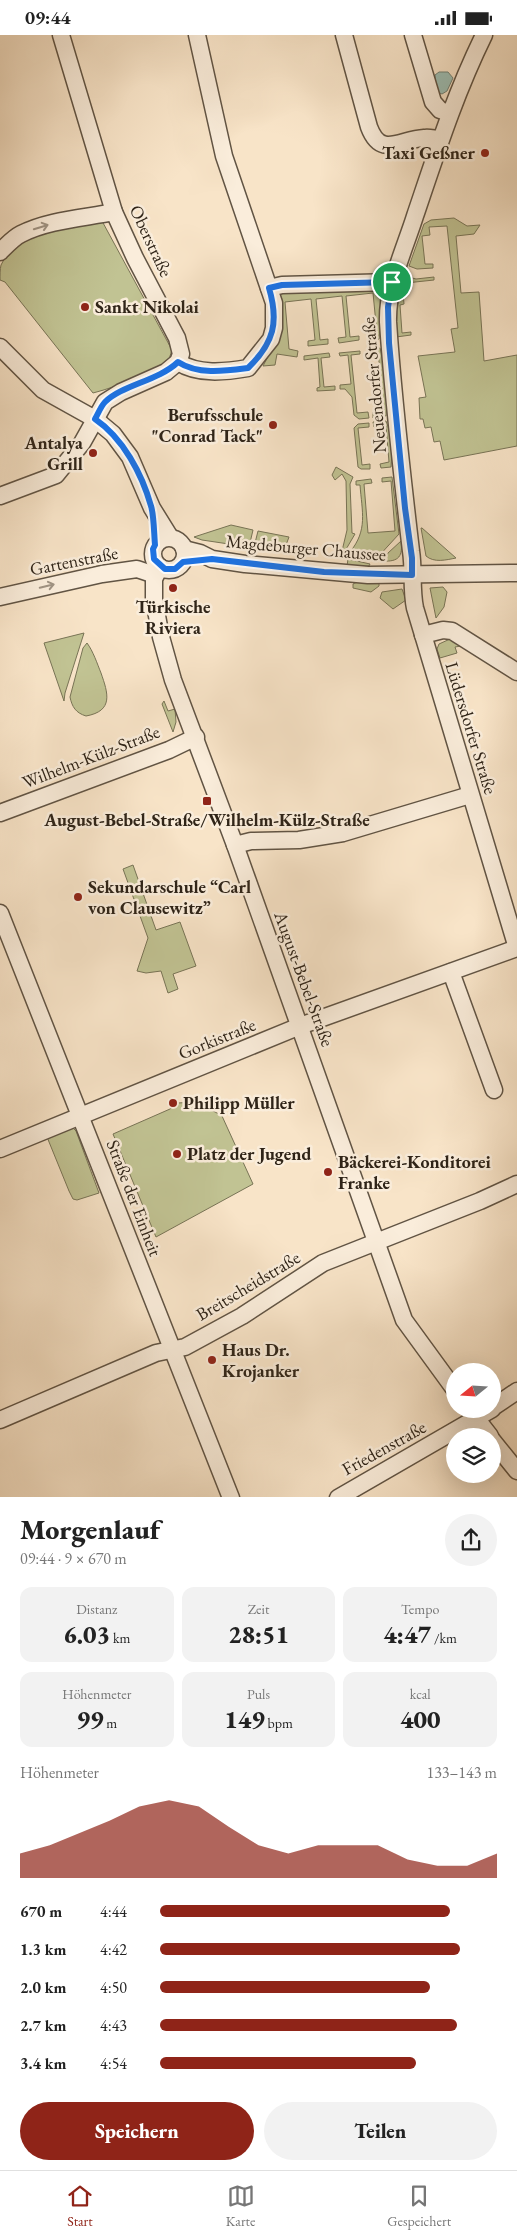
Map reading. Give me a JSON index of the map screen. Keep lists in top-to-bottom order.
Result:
{
  "streets": {
    "street": [
      "Oberstraße",
      "Neuendorfer Straße",
      "Magdeburger Chaussee",
      "Gartenstraße",
      "Lüdersdorfer Straße",
      "Wilhelm-Külz-Straße",
      "August-Bebel-Straße",
      "Gorkistraße",
      "Straße der Einheit",
      "Breitscheidstraße",
      "Friedenstraße"
    ]
  },
  "crossings": [
    ["Neuendorfer Straße", "Magdeburger Chaussee"],
    ["Neuendorfer Straße", "Lüdersdorfer Straße"],
    ["Magdeburger Chaussee", "Gartenstraße"],
    ["Magdeburger Chaussee", "Lüdersdorfer Straße"],
    ["Magdeburger Chaussee", "August-Bebel-Straße"],
    ["Gartenstraße", "August-Bebel-Straße"],
    ["Lüdersdorfer Straße", "Gorkistraße"],
    ["Wilhelm-Külz-Straße", "August-Bebel-Straße"],
    ["August-Bebel-Straße", "Gorkistraße"],
    ["August-Bebel-Straße", "Breitscheidstraße"],
    ["Gorkistraße", "Straße der Einheit"],
    ["Straße der Einheit", "Breitscheidstraße"]
  ],
  "one_way": ["Gartenstraße"],
  "places": {
    "other": [
      "Taxi Geßner",
      "Sankt Nikolai",
      "Berufsschule \"Conrad Tack\"",
      "Antalya Grill",
      "Türkische Riviera",
      "Sekundarschule “Carl von Clausewitz”",
      "Philipp Müller",
      "Platz der Jugend",
      "Bäckerei-Konditorei Franke",
      "Haus Dr. Krojanker"
    ],
    "transit": ["August-Bebel-Straße/Wilhelm-Külz-Straße"]
  },
  "north": "left",
  "page": {
    "status": "09:44",
    "heading": ["Morgenlauf", "09:44 · 9 × 670 m"],
    "stats": [
      ["Distanz", "6.03 km"],
      ["Zeit", "28:51"],
      ["Tempo", "4:47 /km"],
      ["Höhenmeter", "99 m"],
      ["Puls", "149 bpm"],
      ["kcal", "400"]
    ],
    "chart": ["Höhenmeter", "133–143 m"],
    "list": [
      {
        "name": "670 m",
        "note": "4:44"
      },
      {
        "name": "1.3 km",
        "note": "4:42"
      },
      {
        "name": "2.0 km",
        "note": "4:50"
      },
      {
        "name": "2.7 km",
        "note": "4:43"
      },
      {
        "name": "3.4 km",
        "note": "4:54"
      }
    ],
    "buttons": ["Speichern", "Teilen"],
    "tabs": ["Start", "Karte", "Gespeichert"]
  }
}
